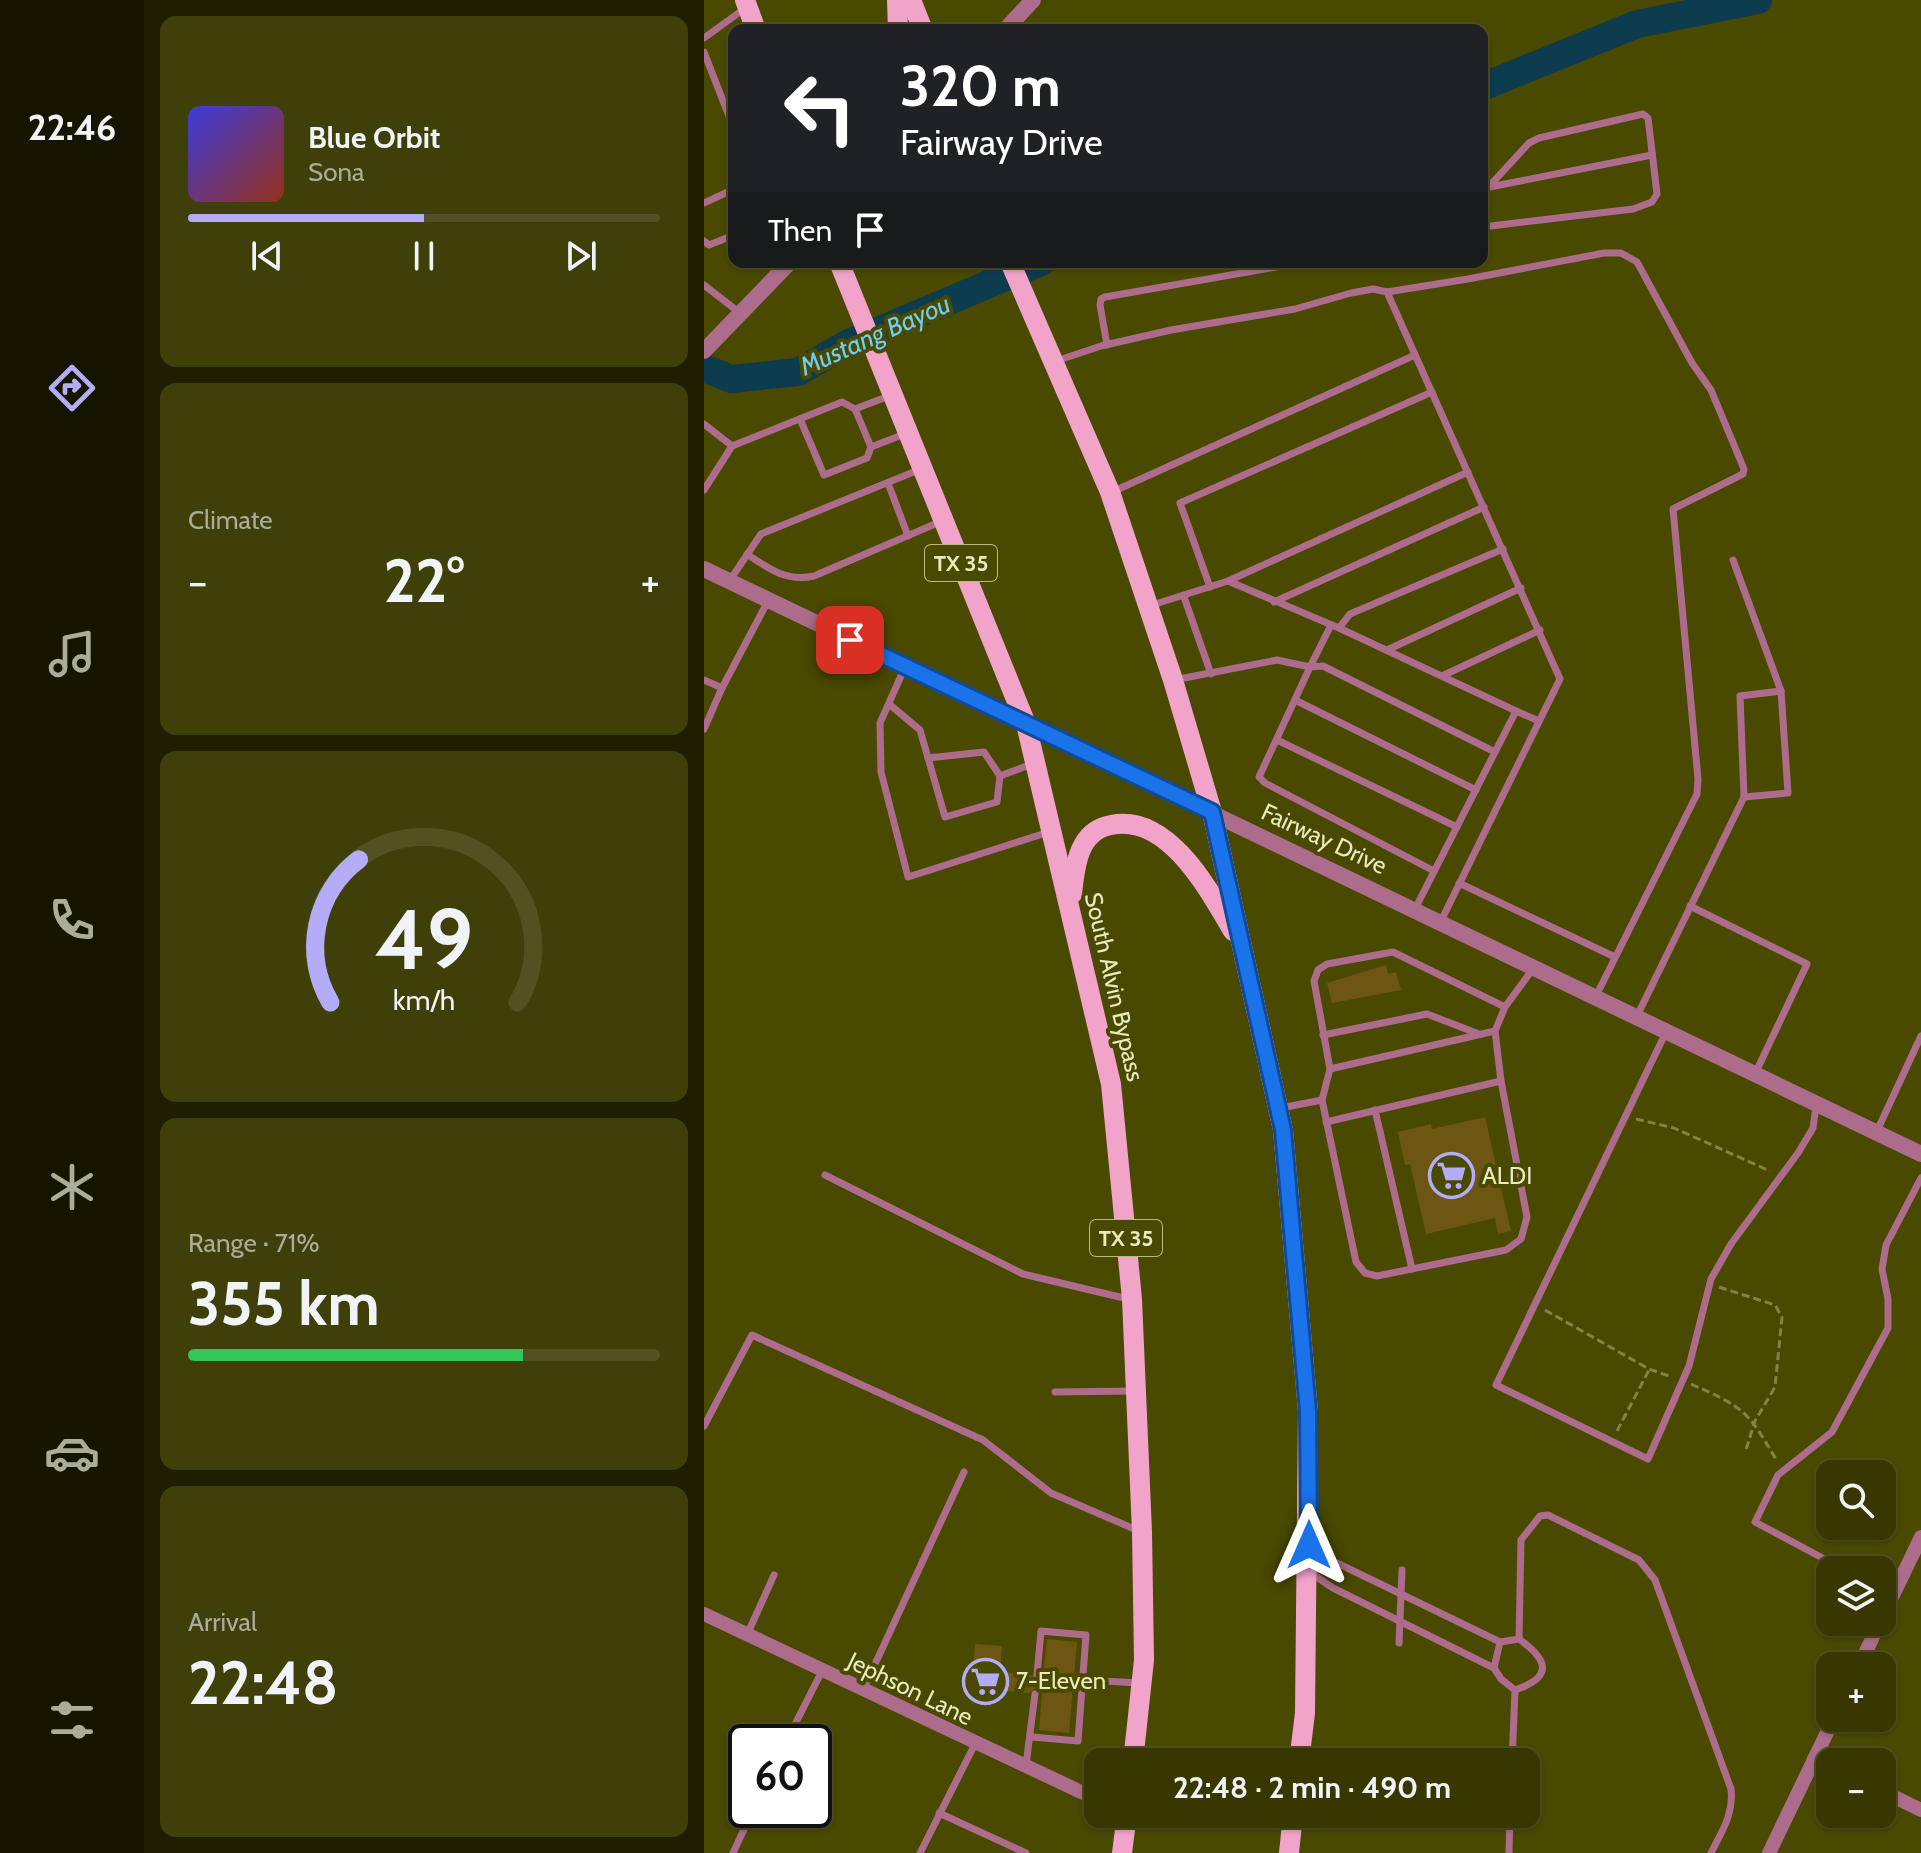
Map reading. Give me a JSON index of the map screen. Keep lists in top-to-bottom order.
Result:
{
  "streets": {
    "main road": ["TX 35", "South Alvin Bypass"],
    "street": ["Fairway Drive", "Jephson Lane"]
  },
  "crossings": [
    ["Fairway Drive", "South Alvin Bypass"]
  ],
  "water": ["Mustang Bayou"],
  "places": {
    "supermarket": ["ALDI", "7-Eleven"]
  },
  "page": {
    "tabs": "22:46",
    "turn": ["320 m", "Fairway Drive"],
    "song": ["Blue Orbit", "Sona"],
    "then": "Then",
    "tile": [
      "Climate",
      ["Range · 71%", "355 km"],
      ["Arrival", "22:48"]
    ],
    "heat": ["−", "22°", "+"],
    "map_buttons": ["+", "−"],
    "limit": "60",
    "trip": "22:48 · 2 min · 490 m",
    "gauge": ["49", "km/h"]
  }
}
